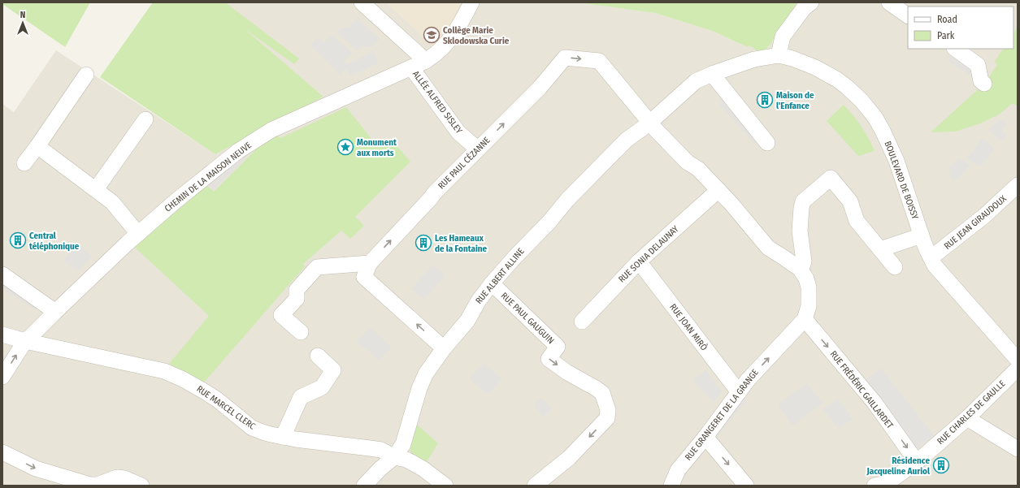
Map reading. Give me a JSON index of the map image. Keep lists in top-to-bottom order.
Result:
{
  "streets": {
    "street": [
      "ALLÉE ALFRED SISLEY",
      "RUE PAUL CÉZANNE",
      "CHEMIN DE LA MAISON NEUVE",
      "BOULEVARD DE BOISSY",
      "RUE JEAN GIRAUDOUX",
      "RUE SONIA DELAUNAY",
      "RUE ALBERT ALLINE",
      "RUE PAUL GAUGUIN",
      "RUE JOAN MIRÒ",
      "RUE FRÉDÉRIC GAILLARDET",
      "RUE MARCEL CLERC",
      "RUE CHARLES DE GAULLE",
      "RUE GRANGERET DE LA GRANGE"
    ]
  },
  "crossings": [
    ["ALLÉE ALFRED SISLEY", "RUE PAUL CÉZANNE"],
    ["ALLÉE ALFRED SISLEY", "CHEMIN DE LA MAISON NEUVE"],
    ["RUE PAUL CÉZANNE", "BOULEVARD DE BOISSY"],
    ["RUE PAUL CÉZANNE", "RUE ALBERT ALLINE"],
    ["CHEMIN DE LA MAISON NEUVE", "RUE MARCEL CLERC"],
    ["BOULEVARD DE BOISSY", "RUE JEAN GIRAUDOUX"],
    ["BOULEVARD DE BOISSY", "RUE ALBERT ALLINE"],
    ["RUE SONIA DELAUNAY", "RUE JOAN MIRÒ"],
    ["RUE ALBERT ALLINE", "RUE PAUL GAUGUIN"],
    ["RUE ALBERT ALLINE", "RUE MARCEL CLERC"],
    ["RUE JOAN MIRÒ", "RUE GRANGERET DE LA GRANGE"],
    ["RUE FRÉDÉRIC GAILLARDET", "RUE CHARLES DE GAULLE"],
    ["RUE FRÉDÉRIC GAILLARDET", "RUE GRANGERET DE LA GRANGE"]
  ],
  "one_way": ["RUE FRÉDÉRIC GAILLARDET", "RUE GRANGERET DE LA GRANGE"],
  "places": {
    "school or university": ["Collège Marie Sklodowska Curie"],
    "building": [
      "Maison de l'Enfance",
      "Central téléphonique",
      "Les Hameaux de la Fontaine",
      "Résidence Jacqueline Auriol"
    ],
    "place": ["Monument aux morts"]
  },
  "legend": ["Road", "Park"],
  "north": "top"
}
